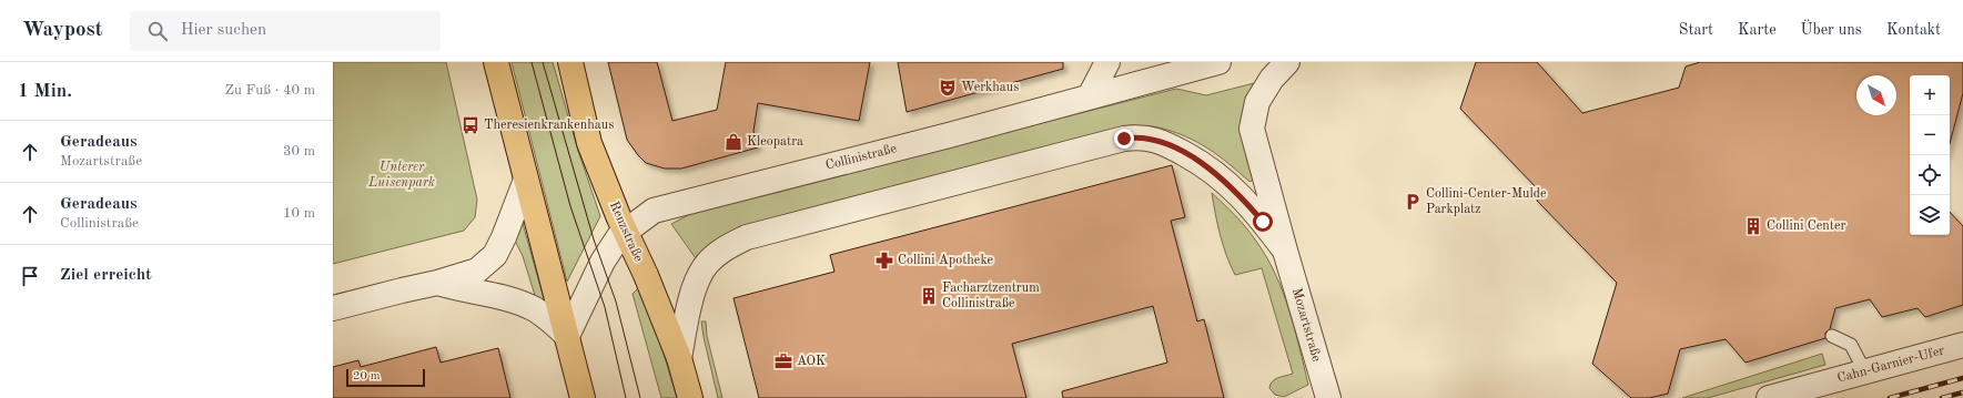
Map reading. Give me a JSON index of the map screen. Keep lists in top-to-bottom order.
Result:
{
  "streets": {
    "main road": ["Renzstraße"],
    "street": ["Collinistraße", "Mozartstraße", "Cahn-Garnier-Ufer"]
  },
  "crossings": [
    ["Collinistraße", "Renzstraße"],
    ["Renzstraße", "Mozartstraße"]
  ],
  "parks": ["Unterer Luisenpark"],
  "places": {
    "theatre": ["Werkhaus"],
    "bus stop": ["Theresienkrankenhaus"],
    "shop": ["Kleopatra"],
    "parking": ["Collini-Center-Mulde Parkplatz"],
    "building": ["Collini Center", "Facharztzentrum Collinistraße"],
    "pharmacy": ["Collini Apotheke"],
    "office": ["AOK"]
  },
  "scale_bar": "20 m",
  "north": "bottom right",
  "page": {
    "header": "Waypost",
    "search": "Hier suchen",
    "nav": [
      "Start",
      "Karte",
      "Über uns",
      "Kontakt"
    ],
    "heading": ["1 Min.", "Zu Fuß · 40 m"],
    "map_buttons": ["+", "−"],
    "list": [
      ["Geradeaus", "Mozartstraße", "30 m"],
      ["Geradeaus", "Collinistraße", "10 m"],
      "Ziel erreicht"
    ],
    "scale": "20 m"
  }
}
